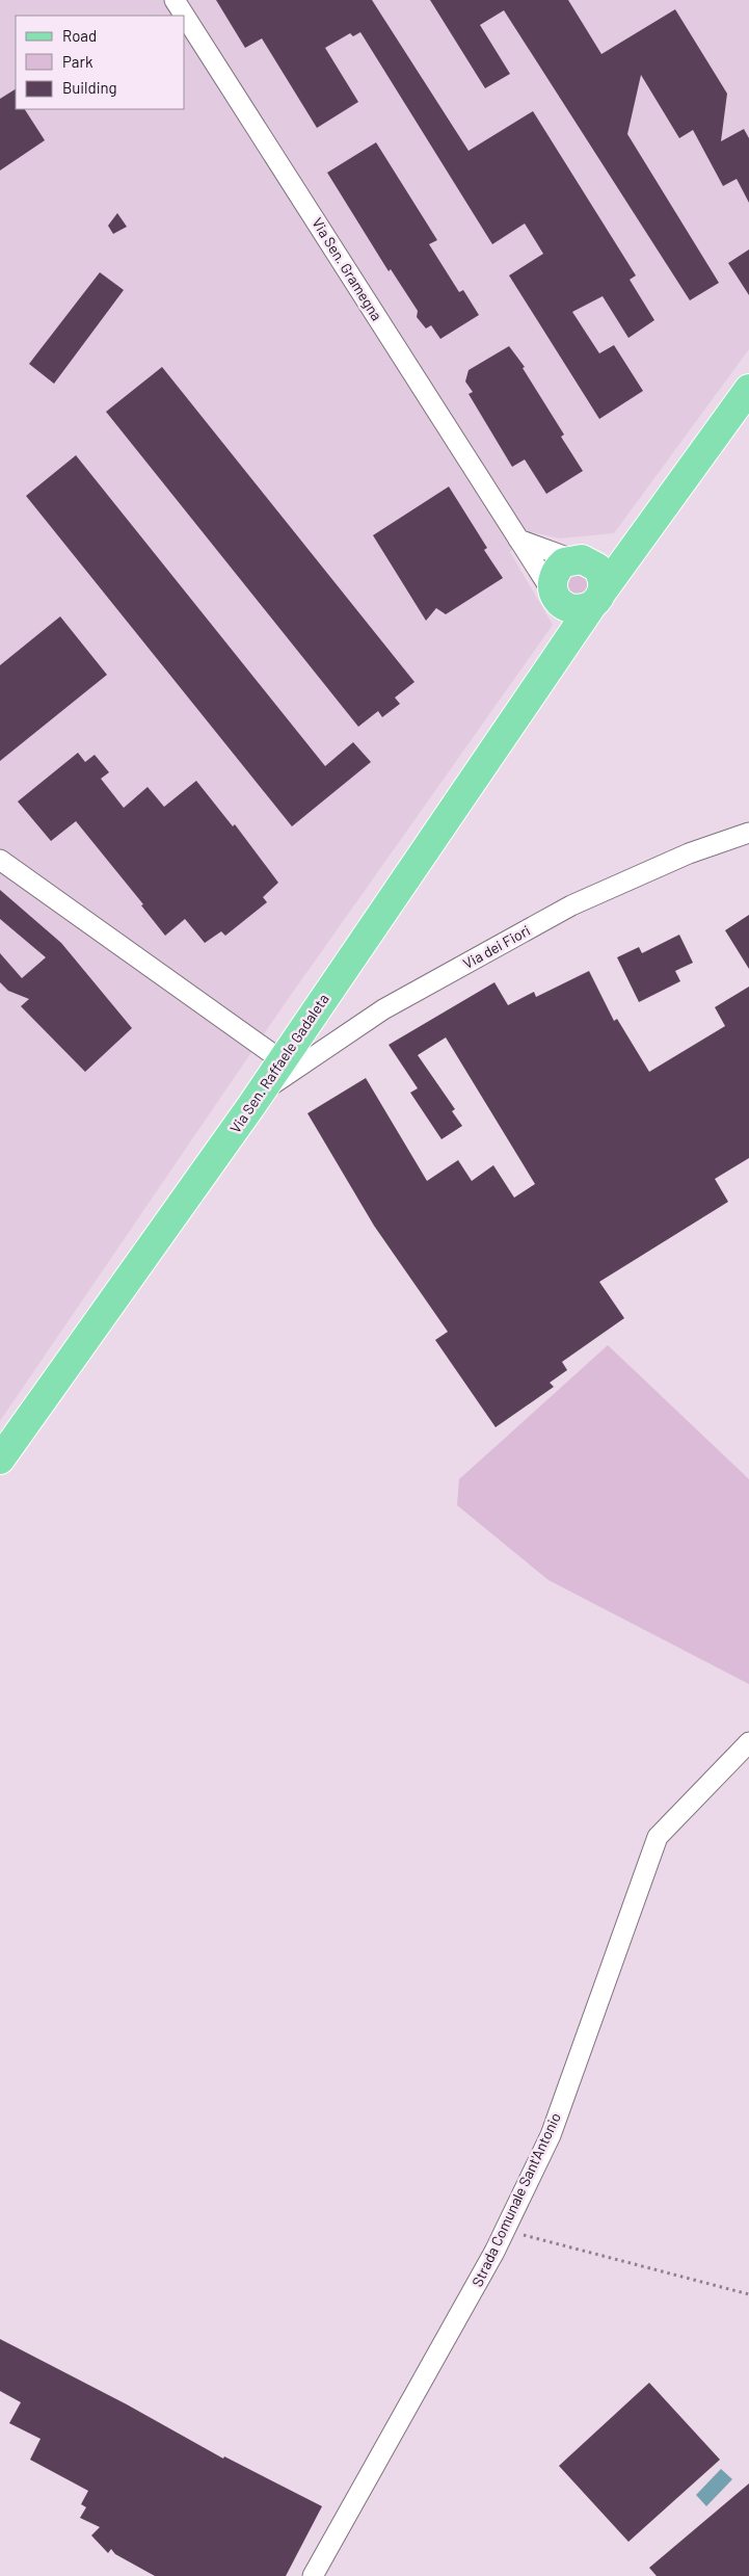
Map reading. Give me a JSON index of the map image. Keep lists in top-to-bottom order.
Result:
{
  "streets": {
    "main road": ["Via Sen. Raffaele Gadaleta"],
    "street": ["Via Sen. Gramegna", "Via dei Fiori", "Strada Comunale Sant'Antonio"]
  },
  "crossings": [
    ["Via Sen. Gramegna", "Via Sen. Raffaele Gadaleta"],
    ["Via dei Fiori", "Via Sen. Raffaele Gadaleta"]
  ],
  "legend": ["Road", "Park", "Building"]
}
